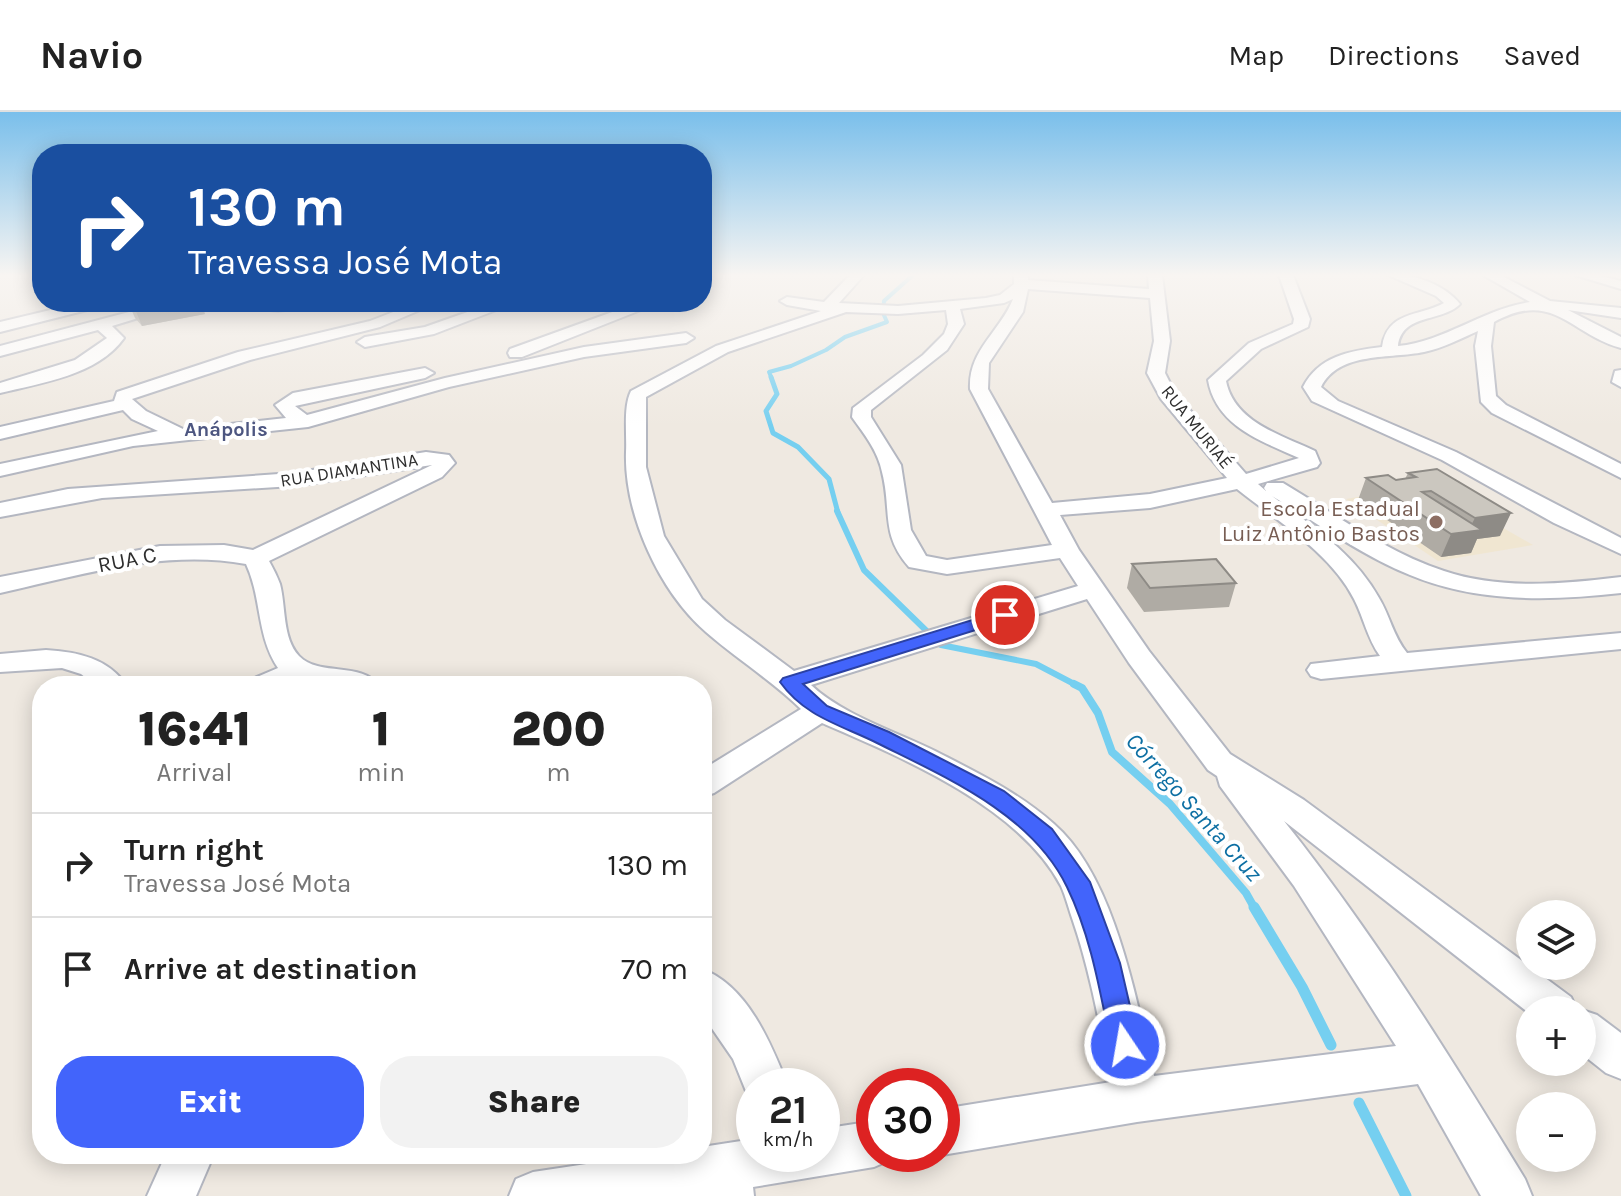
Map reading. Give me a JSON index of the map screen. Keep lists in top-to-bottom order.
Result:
{
  "streets": {
    "street": ["RUA MURIAÉ", "RUA DIAMANTINA", "RUA C"]
  },
  "crossings": [
    ["RUA DIAMANTINA", "RUA C"]
  ],
  "districts": ["Anápolis"],
  "water": ["Córrego Santa Cruz"],
  "places": ["Escola Estadual Luiz Antônio Bastos"],
  "page": {
    "header": "Navio",
    "nav": ["Map", "Directions", "Saved"],
    "turn": ["130 m", "Travessa José Mota"],
    "eta": [
      "16:41",
      "Arrival",
      "1",
      "min",
      "200",
      "m"
    ],
    "list": [
      {
        "name": "Turn right",
        "note": "Travessa José Mota",
        "value": "130 m"
      },
      {
        "name": "Arrive at destination",
        "value": "70 m"
      }
    ],
    "map_buttons": ["+", "−"],
    "buttons": ["Exit", "Share"],
    "speed": "21 km/h",
    "limit": "30"
  }
}
